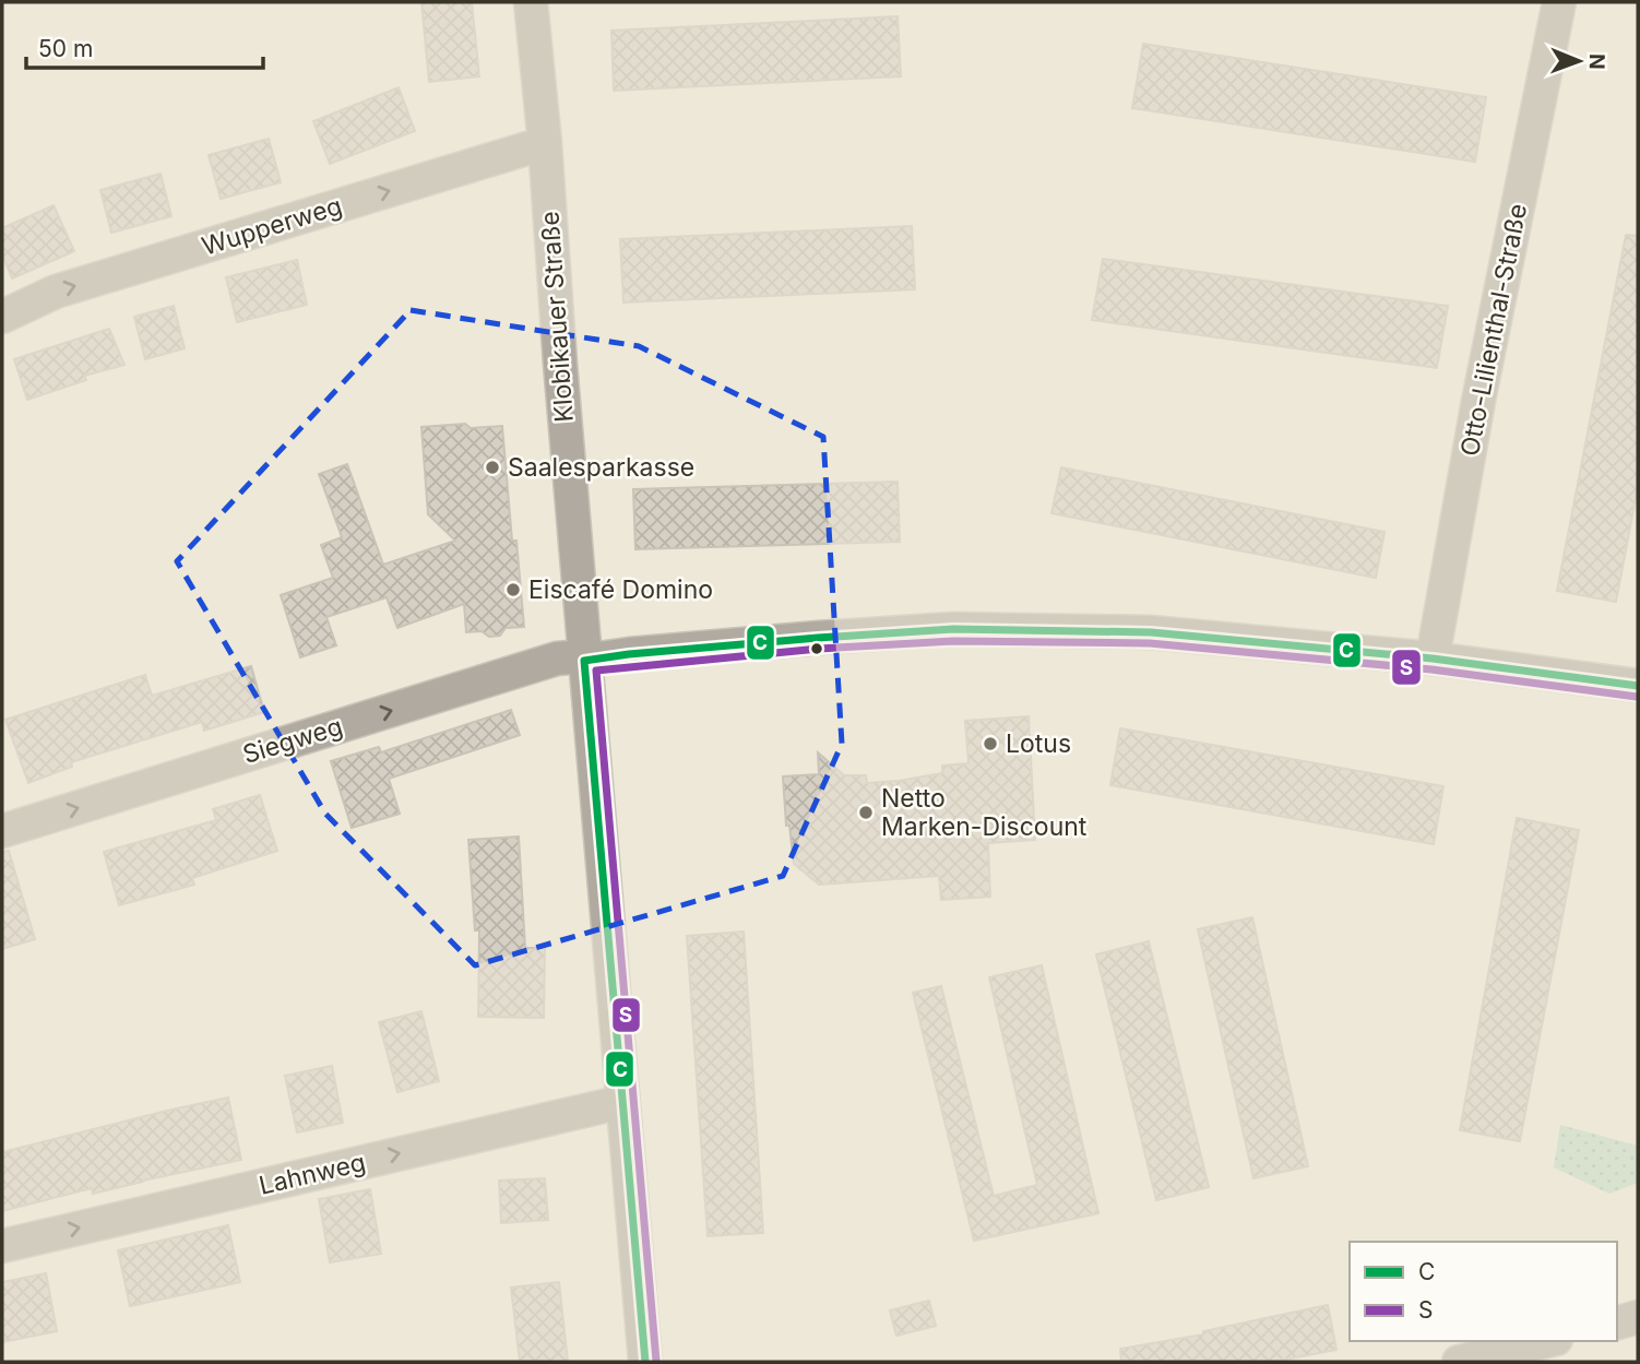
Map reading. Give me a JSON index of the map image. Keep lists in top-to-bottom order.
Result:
{
  "streets": {
    "street": [
      "Wupperweg",
      "Klobikauer Straße",
      "Otto-Lilienthal-Straße",
      "Siegweg",
      "Lahnweg"
    ]
  },
  "crossings": [
    ["Wupperweg", "Klobikauer Straße"],
    ["Klobikauer Straße", "Siegweg"],
    ["Klobikauer Straße", "Lahnweg"],
    ["Otto-Lilienthal-Straße", "Siegweg"]
  ],
  "one_way": ["Wupperweg", "Siegweg", "Lahnweg"],
  "places": [
    "Saalesparkasse",
    "Eiscafé Domino",
    "Lotus",
    "Netto Marken-Discount"
  ],
  "lines": ["transit line C", "transit line S"],
  "legend": ["C", "S"],
  "scale_bar": "50 m",
  "north": "right"
}
